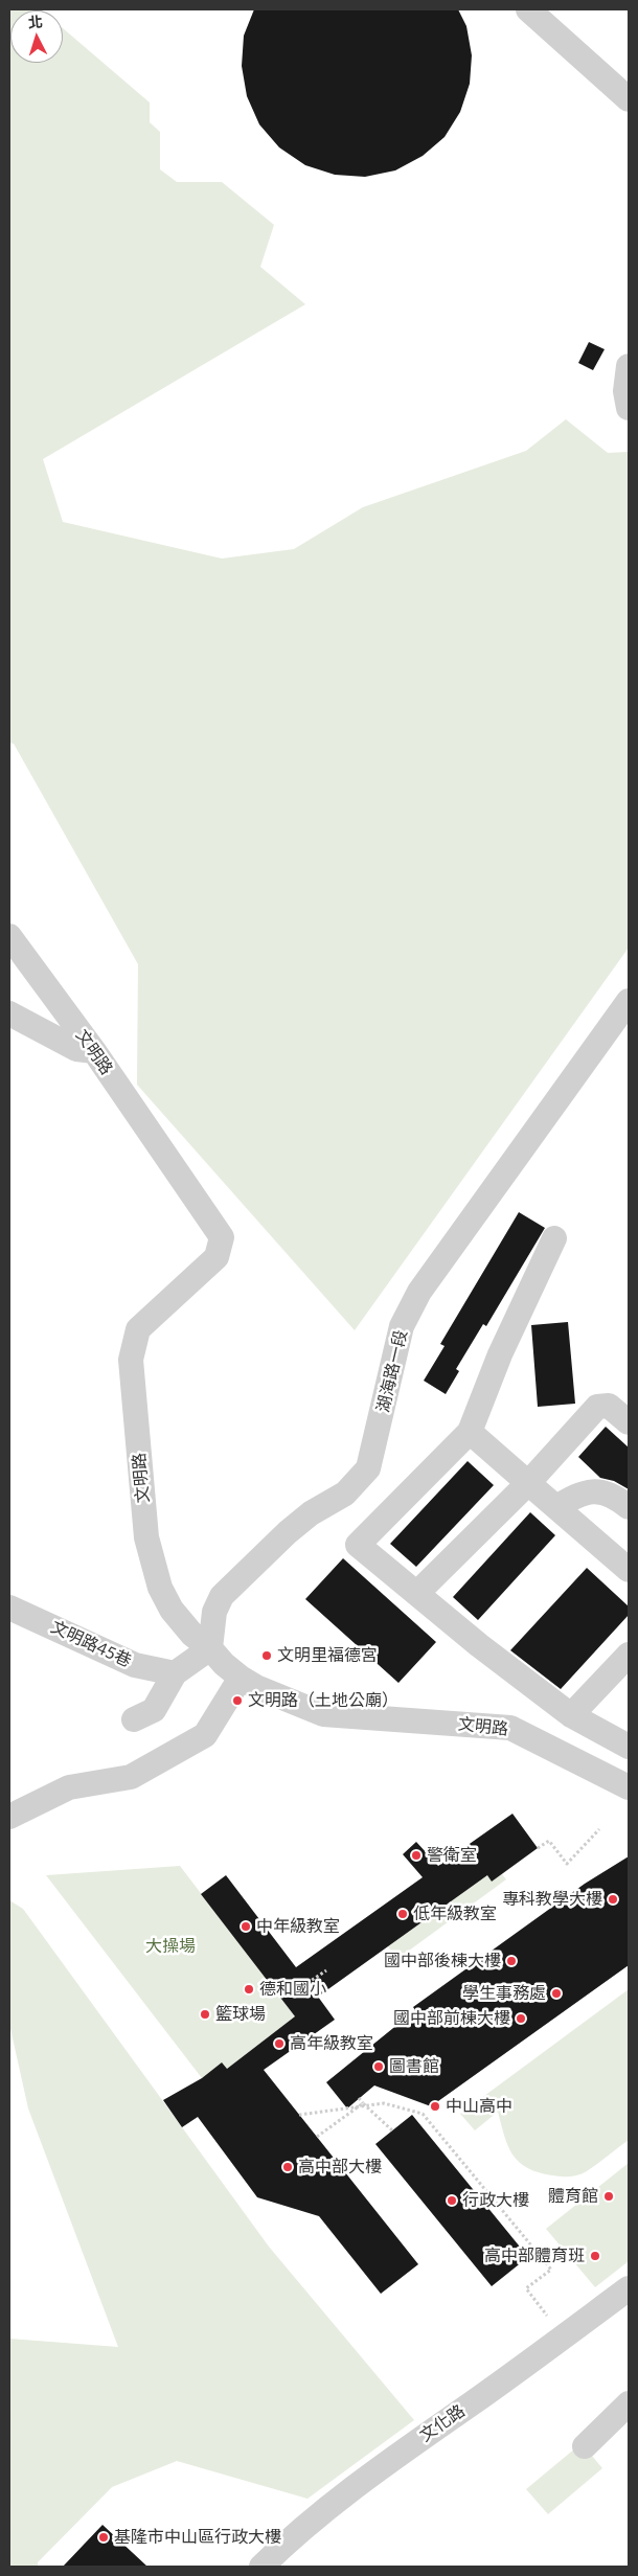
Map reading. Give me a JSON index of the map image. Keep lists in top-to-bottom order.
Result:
{
  "streets": {
    "street": [
      "文明路",
      "湖海路一段",
      "文明路45巷",
      "文化路"
    ]
  },
  "crossings": [
    ["文明路", "湖海路一段"]
  ],
  "parks": ["大操場"],
  "places": [
    "文明里福德宮",
    "文明路（土地公廟）",
    "警衛室",
    "專科教學大樓",
    "低年級教室",
    "中年級教室",
    "國中部後棟大樓",
    "德和國小",
    "學生事務處",
    "籃球場",
    "國中部前棟大樓",
    "高年級教室",
    "圖書館",
    "中山高中",
    "高中部大樓",
    "體育館",
    "行政大樓",
    "高中部體育班",
    "基隆市中山區行政大樓"
  ],
  "north": "top"
}
